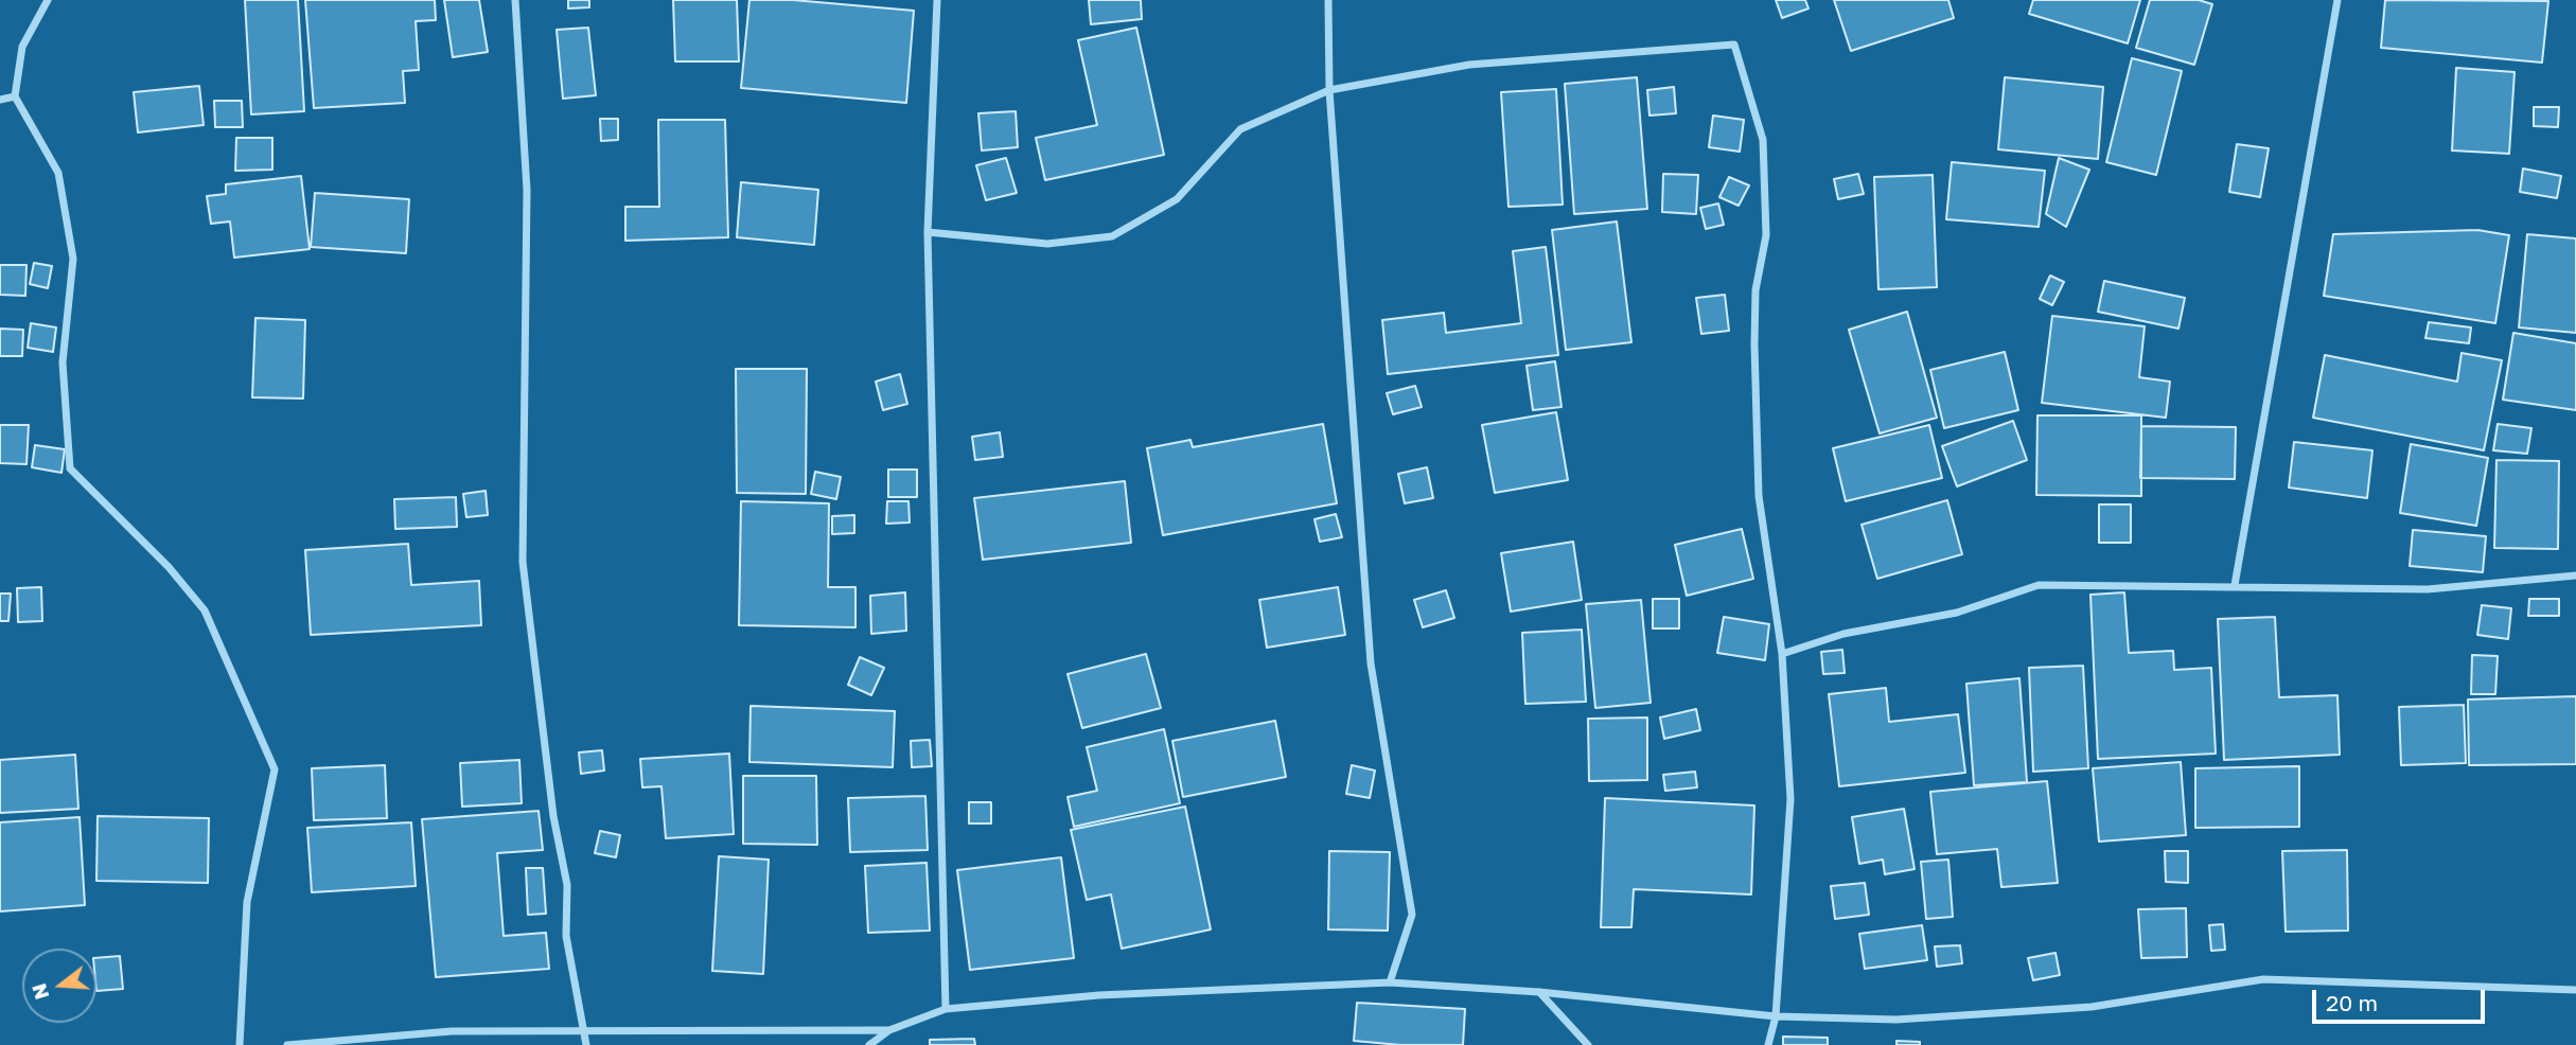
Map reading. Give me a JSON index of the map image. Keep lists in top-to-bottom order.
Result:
{
  "scale_bar": "20 m",
  "north": "left"
}
